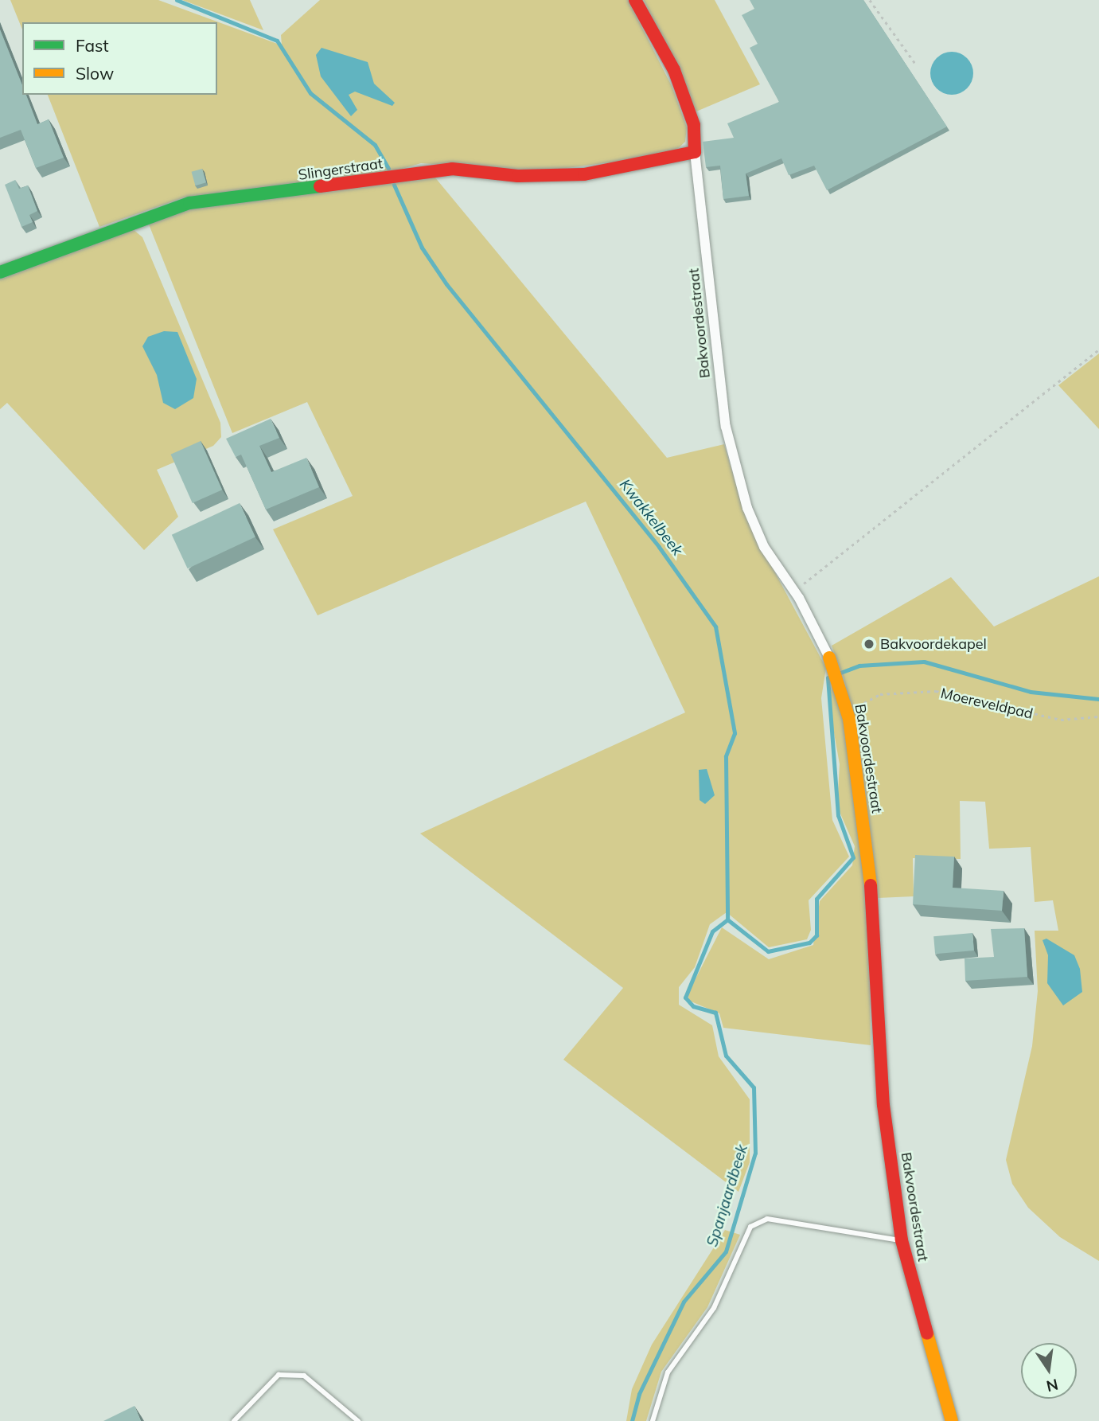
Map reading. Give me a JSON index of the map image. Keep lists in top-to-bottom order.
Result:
{
  "streets": {
    "street": ["Slingerstraat", "Bakvoordestraat"],
    "path": ["Moereveldpad"]
  },
  "crossings": [
    ["Slingerstraat", "Bakvoordestraat"],
    ["Bakvoordestraat", "Moereveldpad"]
  ],
  "water": ["Kwakkelbeek", "Spanjaardbeek"],
  "places": ["Bakvoordekapel"],
  "legend": ["Fast", "Slow"],
  "north": "bottom"
}
